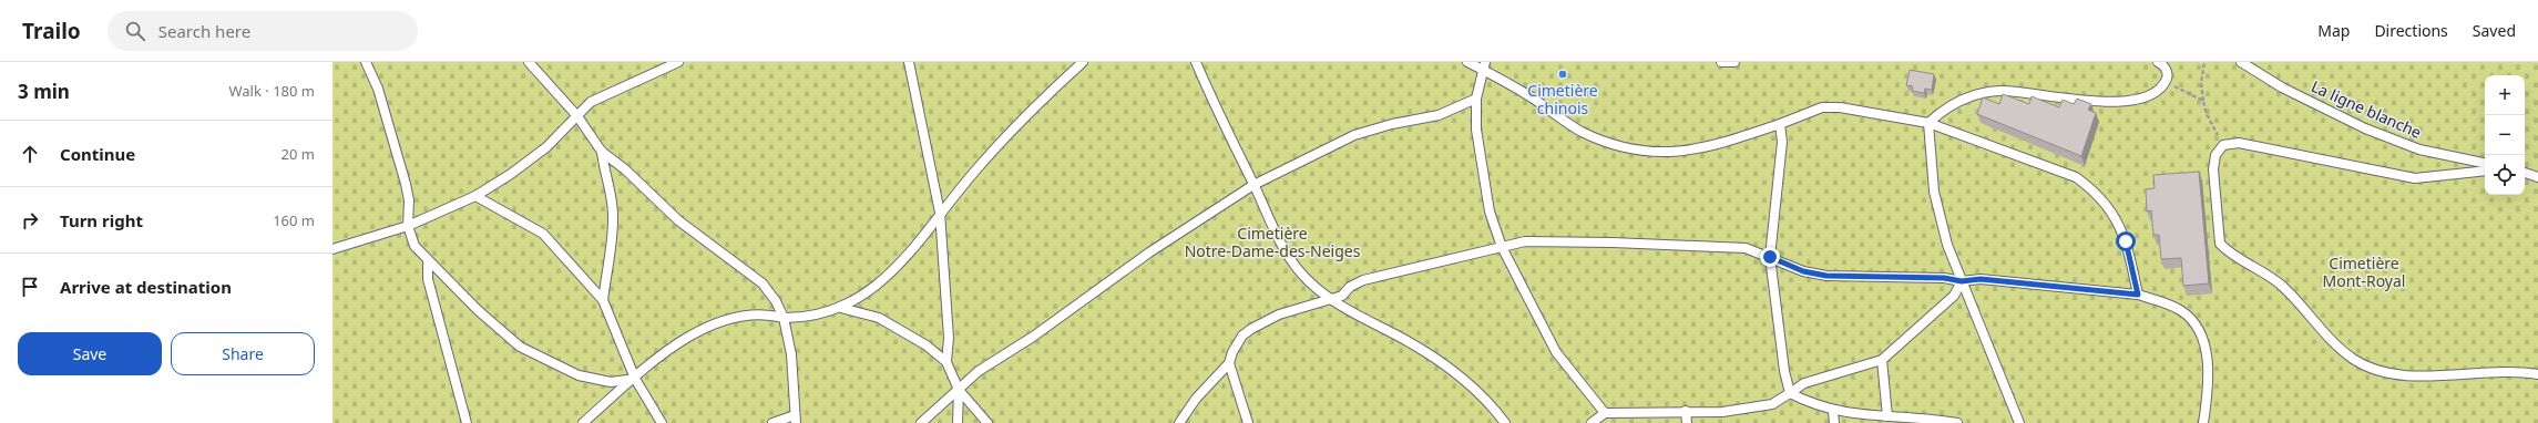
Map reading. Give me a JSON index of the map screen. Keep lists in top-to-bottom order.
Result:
{
  "streets": {
    "lane": ["La ligne blanche"]
  },
  "parks": ["Cimetière Notre-Dame-des-Neiges", "Cimetière Mont-Royal"],
  "places": ["Cimetière chinois"],
  "page": {
    "header": "Trailo",
    "search": "Search here",
    "nav": ["Map", "Directions", "Saved"],
    "heading": ["3 min", "Walk · 180 m"],
    "map_buttons": ["+", "−"],
    "list": [
      ["Continue", "20 m"],
      ["Turn right", "160 m"],
      "Arrive at destination"
    ],
    "buttons": ["Save", "Share"]
  }
}
